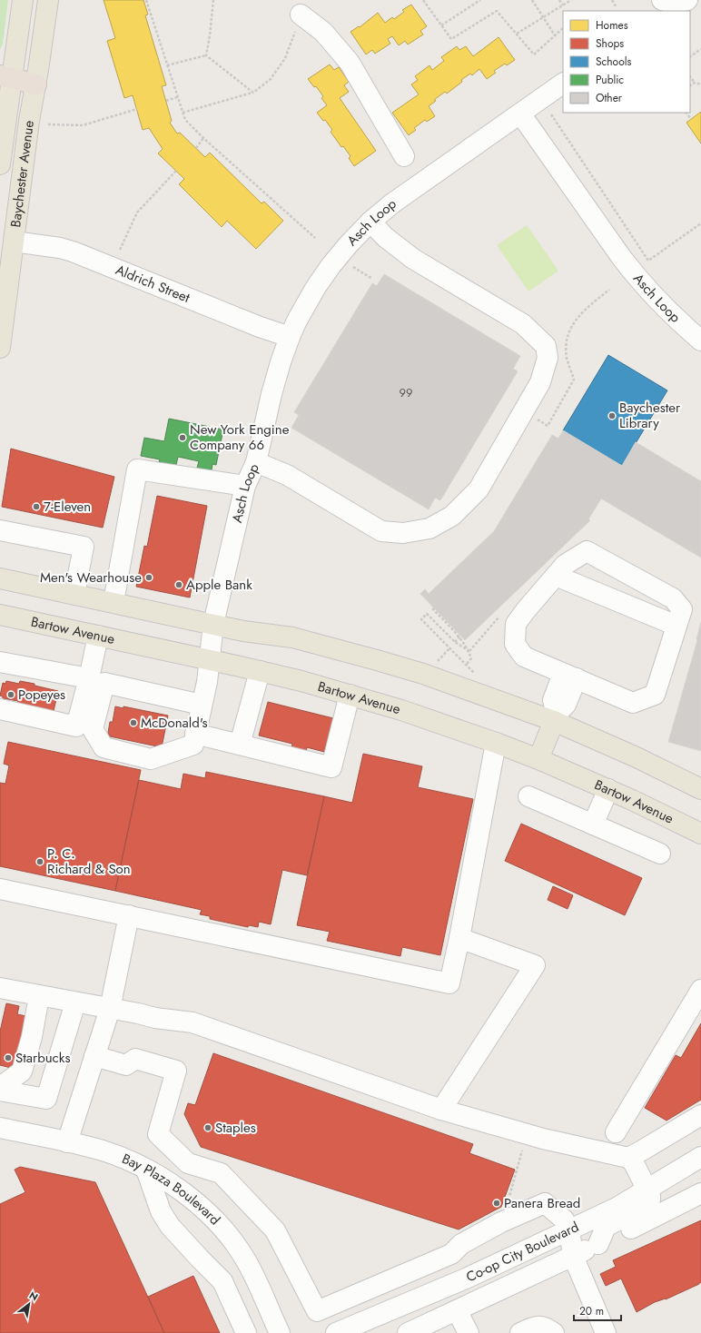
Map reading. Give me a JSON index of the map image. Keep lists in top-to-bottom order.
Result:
{
  "streets": {
    "main road": ["Baychester Avenue", "Bartow Avenue"],
    "street": [
      "Asch Loop",
      "Aldrich Street",
      "Bay Plaza Boulevard",
      "Co-op City Boulevard"
    ]
  },
  "crossings": [
    ["Baychester Avenue", "Aldrich Street"],
    ["Asch Loop", "Aldrich Street"],
    ["Asch Loop", "Bartow Avenue"]
  ],
  "places": [
    "Baychester Library",
    "New York Engine Company 66",
    "7-Eleven",
    "Men's Wearhouse",
    "Apple Bank",
    "Popeyes",
    "McDonald's",
    "P. C. Richard & Son",
    "Starbucks",
    "Staples",
    "Panera Bread"
  ],
  "house_numbers": ["99"],
  "legend": [
    "Homes",
    "Shops",
    "Schools",
    "Public",
    "Other"
  ],
  "scale_bar": "20 m",
  "north": "top right"
}
